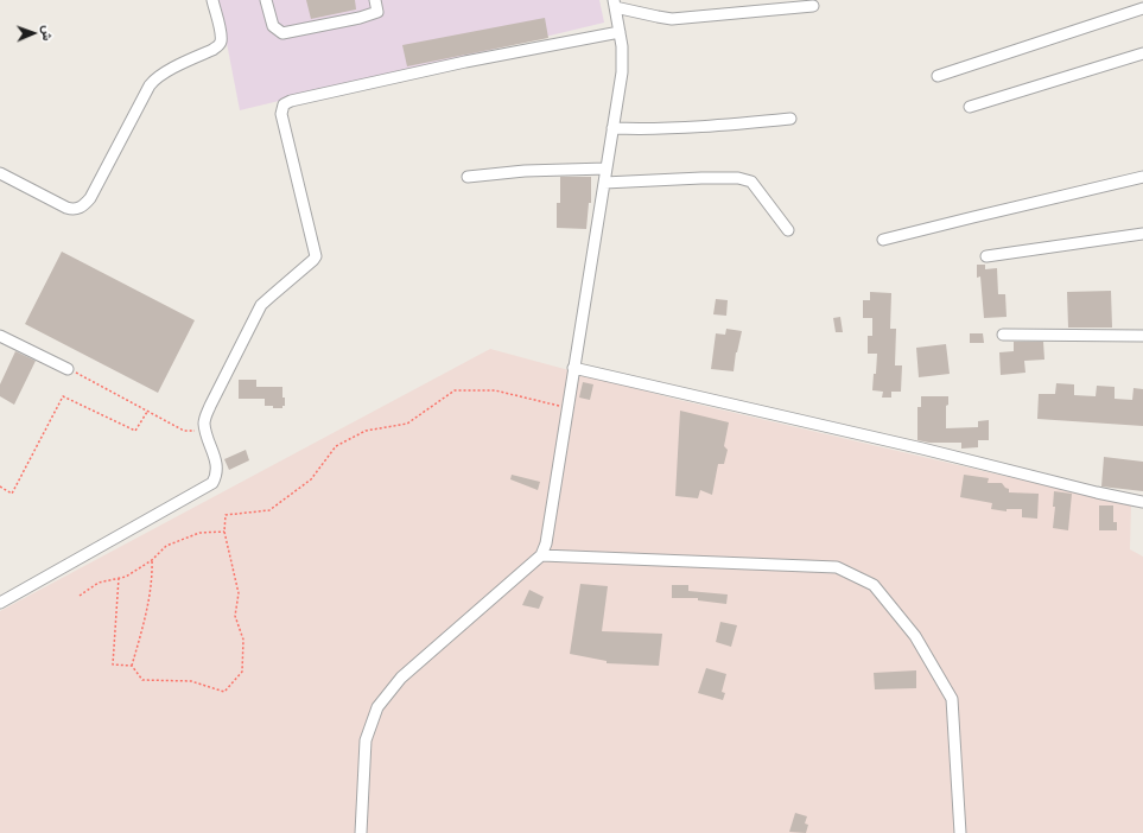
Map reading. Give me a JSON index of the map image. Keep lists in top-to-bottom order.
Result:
{
  "north": "right"
}
